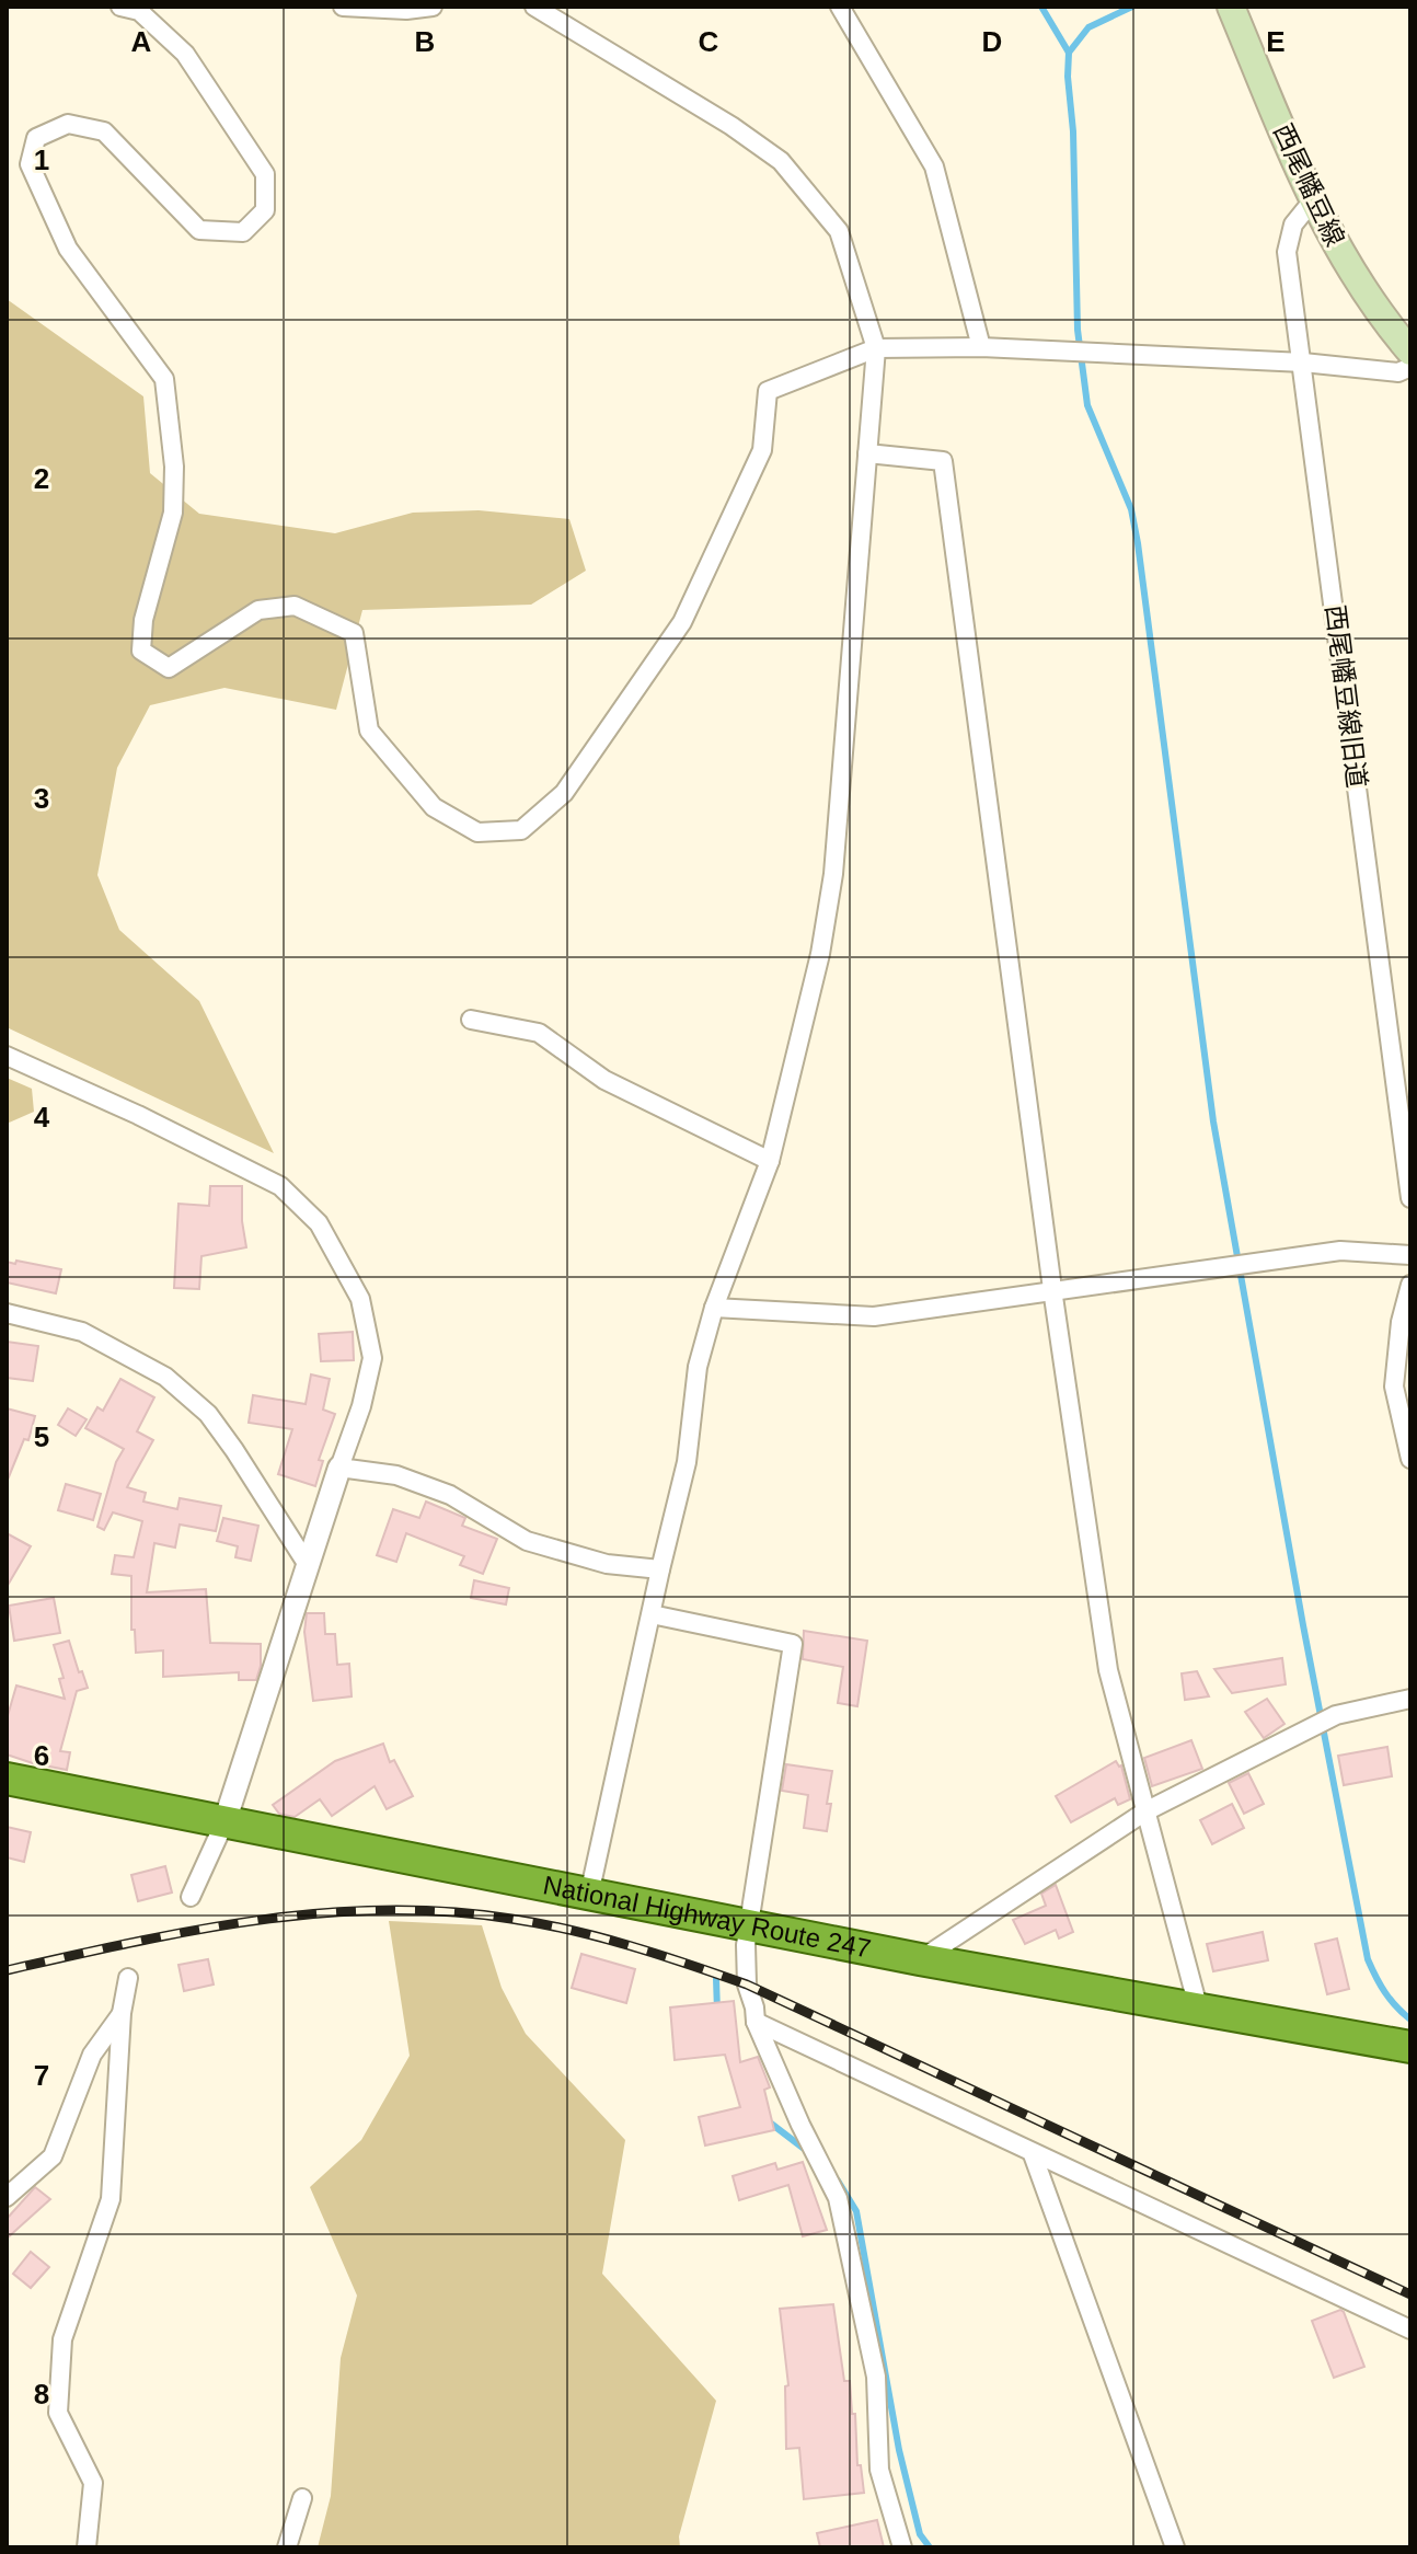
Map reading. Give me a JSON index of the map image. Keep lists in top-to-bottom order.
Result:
{
  "streets": {
    "highway": ["National Highway Route 247"],
    "main road": ["西尾幡豆線"],
    "street": ["西尾幡豆線旧道"]
  },
  "crossings": [
    ["西尾幡豆線", "西尾幡豆線旧道"]
  ],
  "grid": {
    "columns": [
      "A",
      "B",
      "C",
      "D",
      "E"
    ],
    "rows": [
      "1",
      "2",
      "3",
      "4",
      "5",
      "6",
      "7",
      "8"
    ]
  }
}
